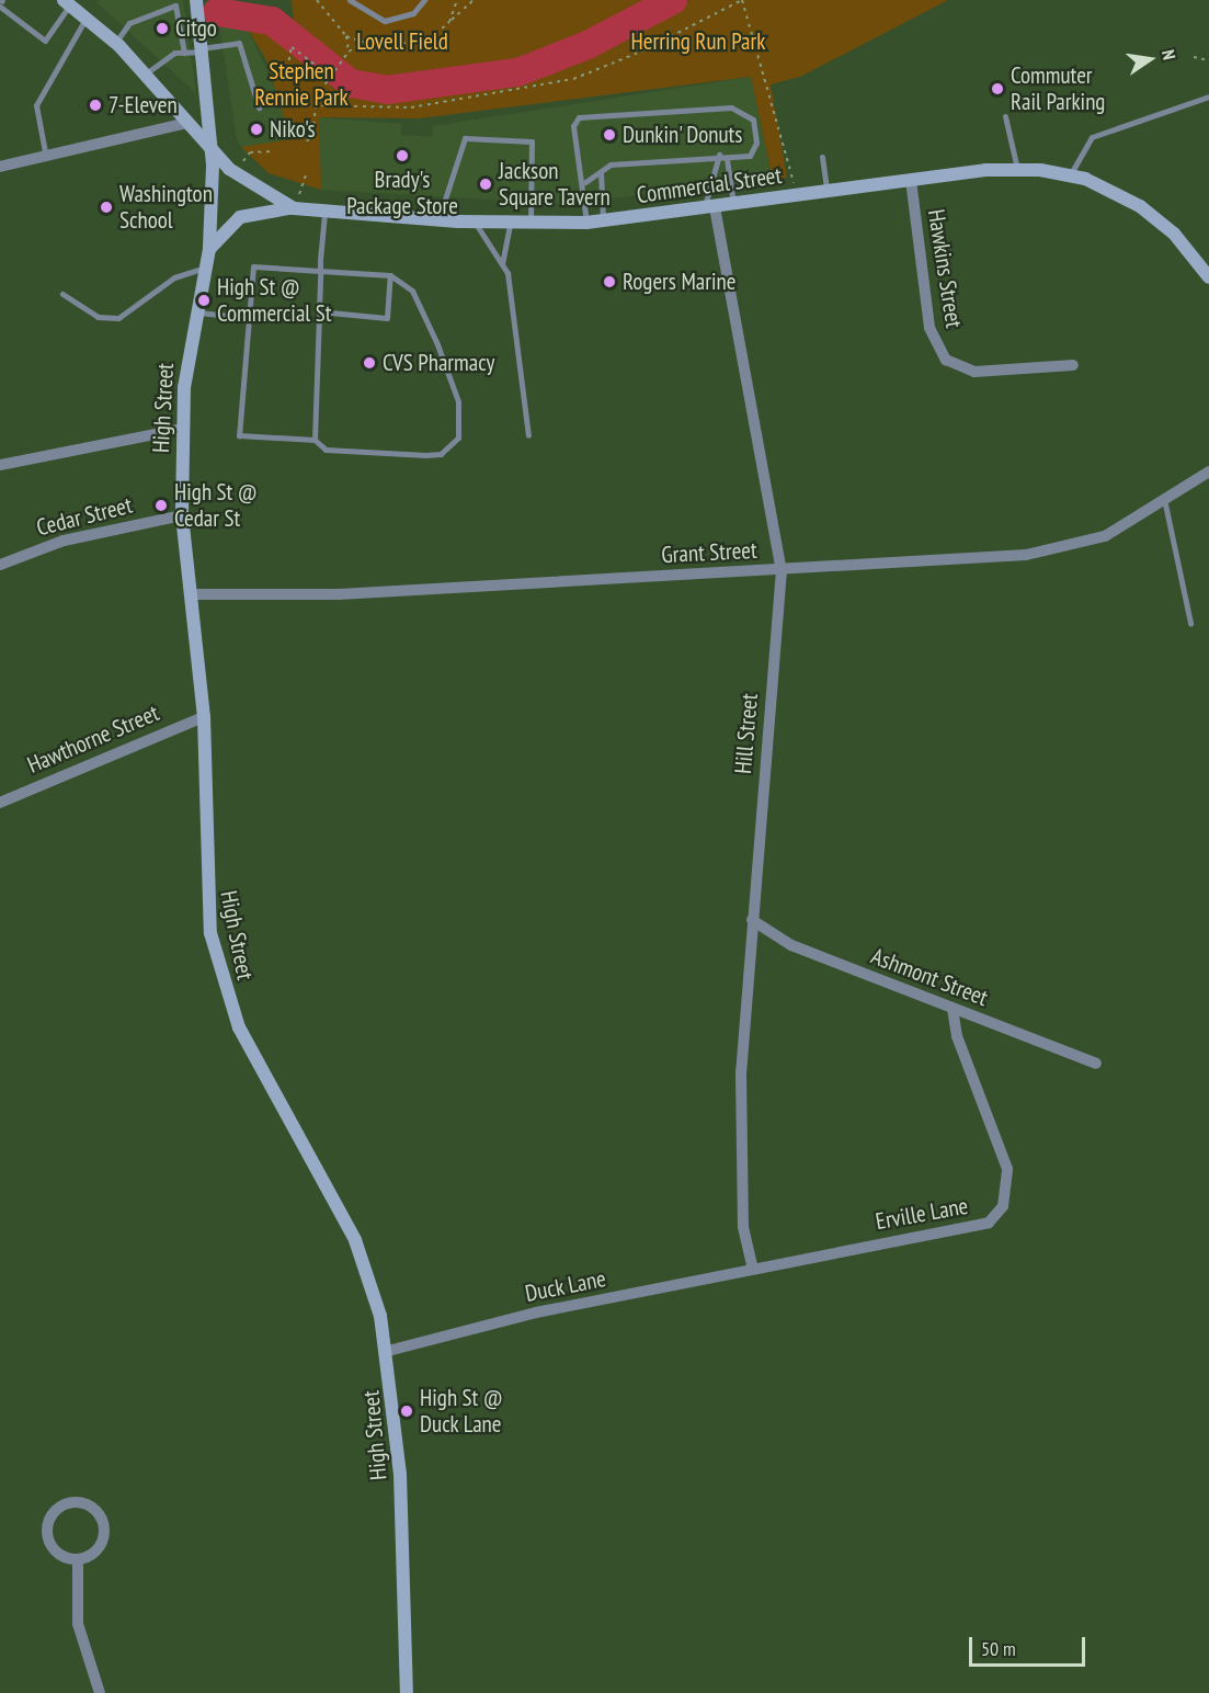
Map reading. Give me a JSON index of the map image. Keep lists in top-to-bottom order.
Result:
{
  "streets": {
    "main road": ["Commercial Street", "High Street"],
    "street": [
      "Hawkins Street",
      "Cedar Street",
      "Grant Street",
      "Hill Street",
      "Hawthorne Street",
      "Ashmont Street",
      "Erville Lane",
      "Duck Lane"
    ]
  },
  "crossings": [
    ["Commercial Street", "Hawkins Street"],
    ["Commercial Street", "High Street"],
    ["Commercial Street", "Hill Street"],
    ["High Street", "Cedar Street"],
    ["High Street", "Grant Street"],
    ["High Street", "Hawthorne Street"],
    ["High Street", "Duck Lane"],
    ["Grant Street", "Hill Street"],
    ["Hill Street", "Ashmont Street"],
    ["Hill Street", "Erville Lane"],
    ["Hill Street", "Duck Lane"],
    ["Ashmont Street", "Erville Lane"],
    ["Erville Lane", "Duck Lane"]
  ],
  "parks": ["Lovell Field", "Herring Run Park", "Stephen Rennie Park"],
  "places": [
    "Citgo",
    "Commuter Rail Parking",
    "7-Eleven",
    "Niko's",
    "Dunkin' Donuts",
    "Brady's Package Store",
    "Jackson Square Tavern",
    "Washington School",
    "Rogers Marine",
    "High St @ Commercial St",
    "CVS Pharmacy",
    "High St @ Cedar St",
    "High St @ Duck Lane"
  ],
  "scale_bar": "50 m",
  "north": "right"
}
